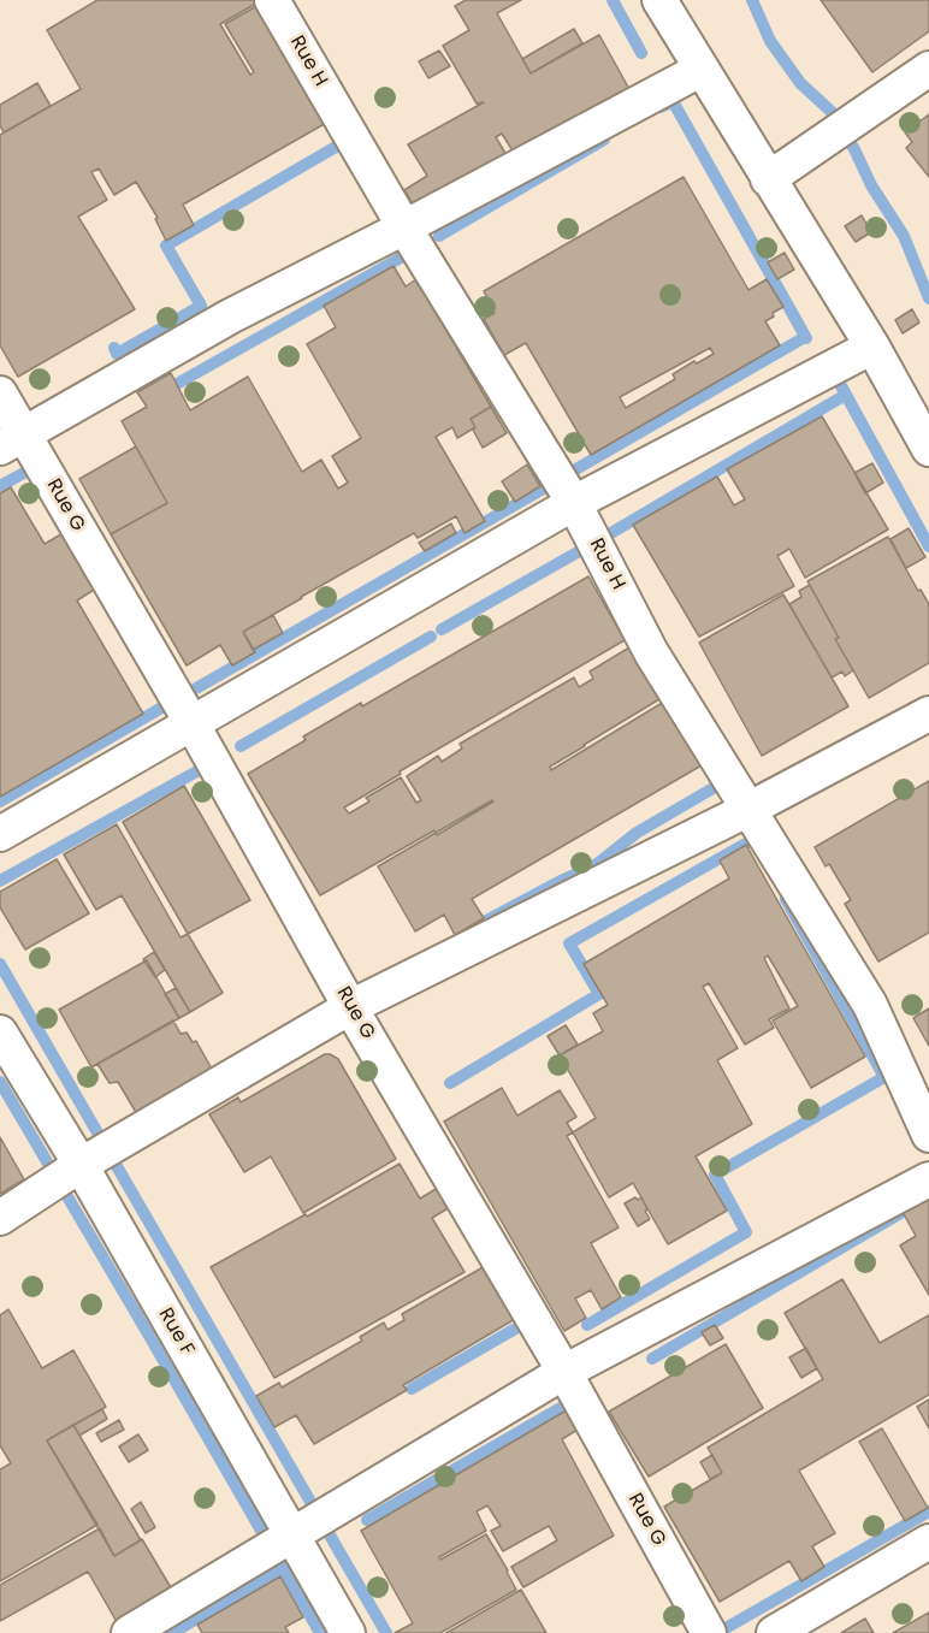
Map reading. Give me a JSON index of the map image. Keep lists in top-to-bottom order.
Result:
{
  "streets": {
    "street": ["Rue H", "Rue G", "Rue F"]
  }
}
